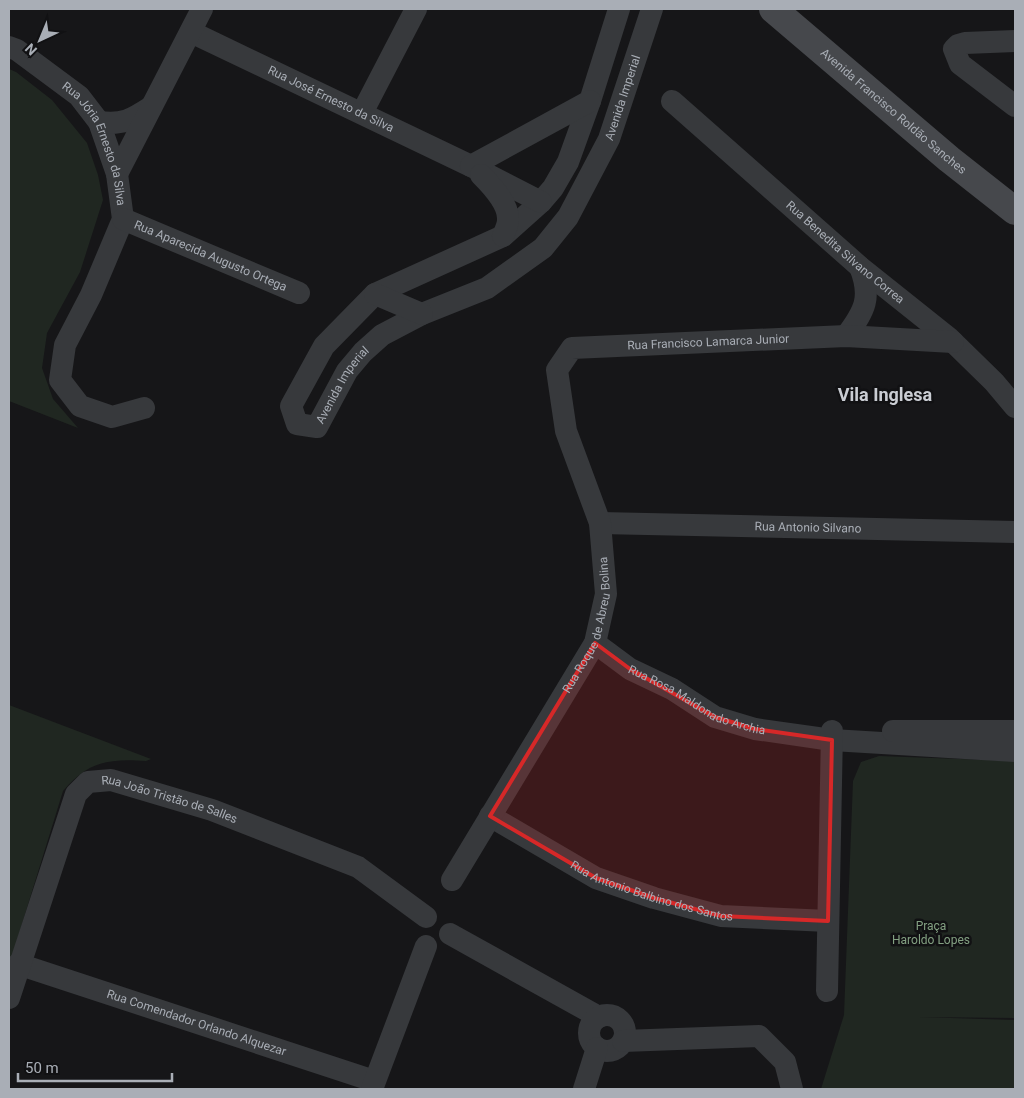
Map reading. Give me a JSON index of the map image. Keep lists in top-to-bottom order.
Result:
{
  "streets": {
    "street": [
      "Avenida Imperial",
      "Rua José Ernesto da Silva",
      "Avenida Francisco Roldão Sanches",
      "Rua Jória Ernesto da Silva",
      "Rua Benedita Silvano Correa",
      "Rua Aparecida Augusto Ortega",
      "Rua Francisco Lamarca Junior",
      "Rua Antonio Silvano",
      "Rua Roque de Abreu Bolina",
      "Rua Rosa Maldonado Archia",
      "Rua João Tristão de Salles",
      "Rua Antonio Balbino dos Santos",
      "Rua Comendador Orlando Alquezar"
    ]
  },
  "crossings": [
    ["Avenida Imperial", "Rua José Ernesto da Silva"],
    ["Rua Jória Ernesto da Silva", "Rua Aparecida Augusto Ortega"],
    ["Rua Benedita Silvano Correa", "Rua Francisco Lamarca Junior"],
    ["Rua Francisco Lamarca Junior", "Rua Roque de Abreu Bolina"],
    ["Rua Antonio Silvano", "Rua Roque de Abreu Bolina"],
    ["Rua Roque de Abreu Bolina", "Rua Rosa Maldonado Archia"],
    ["Rua Roque de Abreu Bolina", "Rua Antonio Balbino dos Santos"],
    ["Rua João Tristão de Salles", "Rua Comendador Orlando Alquezar"]
  ],
  "districts": ["Vila Inglesa"],
  "parks": ["Praça Haroldo Lopes"],
  "scale_bar": "50 m",
  "north": "bottom left"
}
